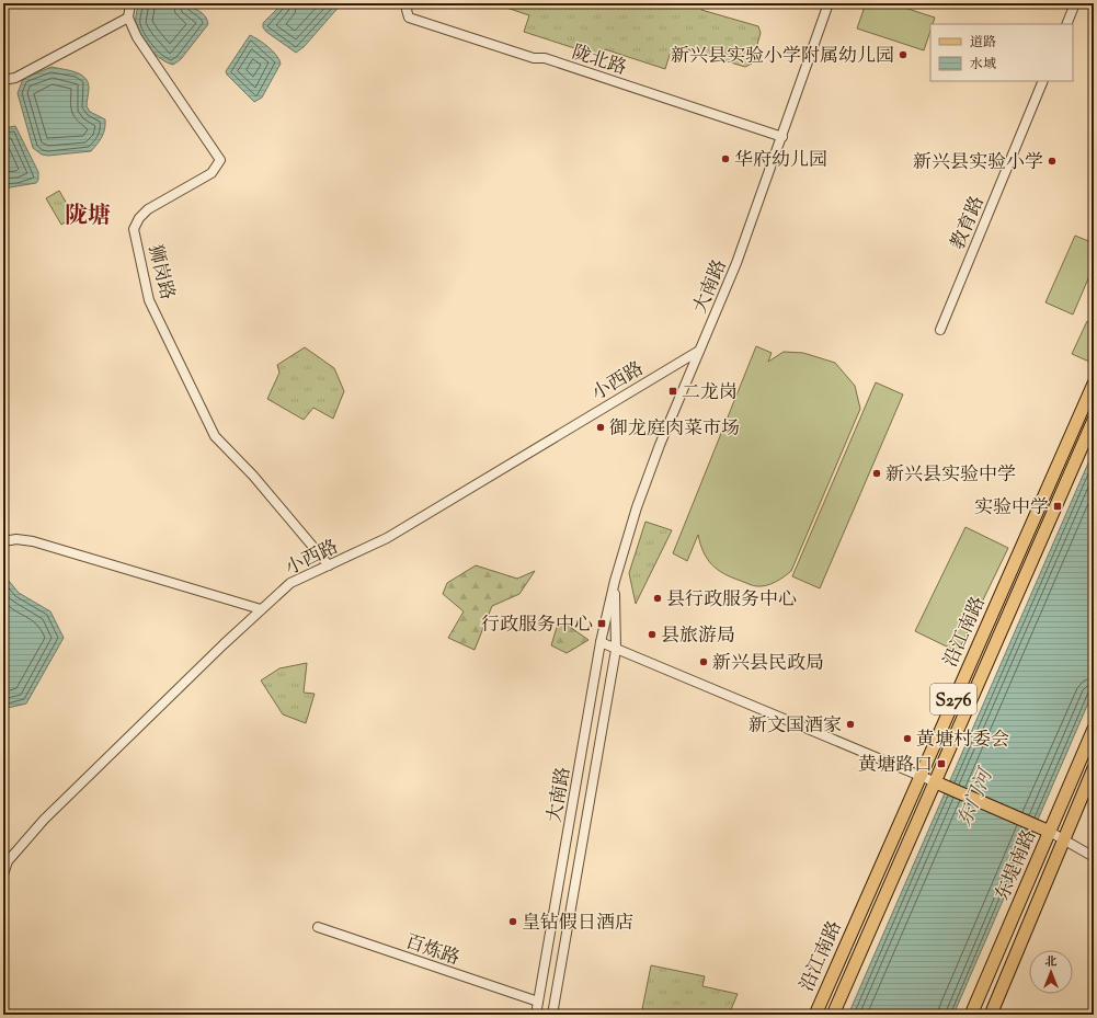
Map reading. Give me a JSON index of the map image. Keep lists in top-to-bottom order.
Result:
{
  "streets": {
    "main road": ["沿江南路", "S276", "东堤南路"],
    "street": [
      "陇北路",
      "教育路",
      "狮岗路",
      "大南路",
      "小西路",
      "百炼路"
    ]
  },
  "crossings": [
    ["陇北路", "大南路"],
    ["狮岗路", "小西路"],
    ["大南路", "小西路"],
    ["大南路", "百炼路"]
  ],
  "districts": ["陇塘"],
  "water": ["东门河"],
  "places": {
    "other": [
      "新兴县实验小学附属幼儿园",
      "华府幼儿园",
      "新兴县实验小学",
      "御龙庭肉菜市场",
      "新兴县实验中学",
      "县行政服务中心",
      "县旅游局",
      "新兴县民政局",
      "新文国酒家",
      "黄塘村委会",
      "皇钻假日酒店"
    ],
    "transit": [
      "二龙岗",
      "实验中学",
      "行政服务中心",
      "黄塘路口"
    ]
  },
  "legend": ["道路", "水域"],
  "north": "top"
}
